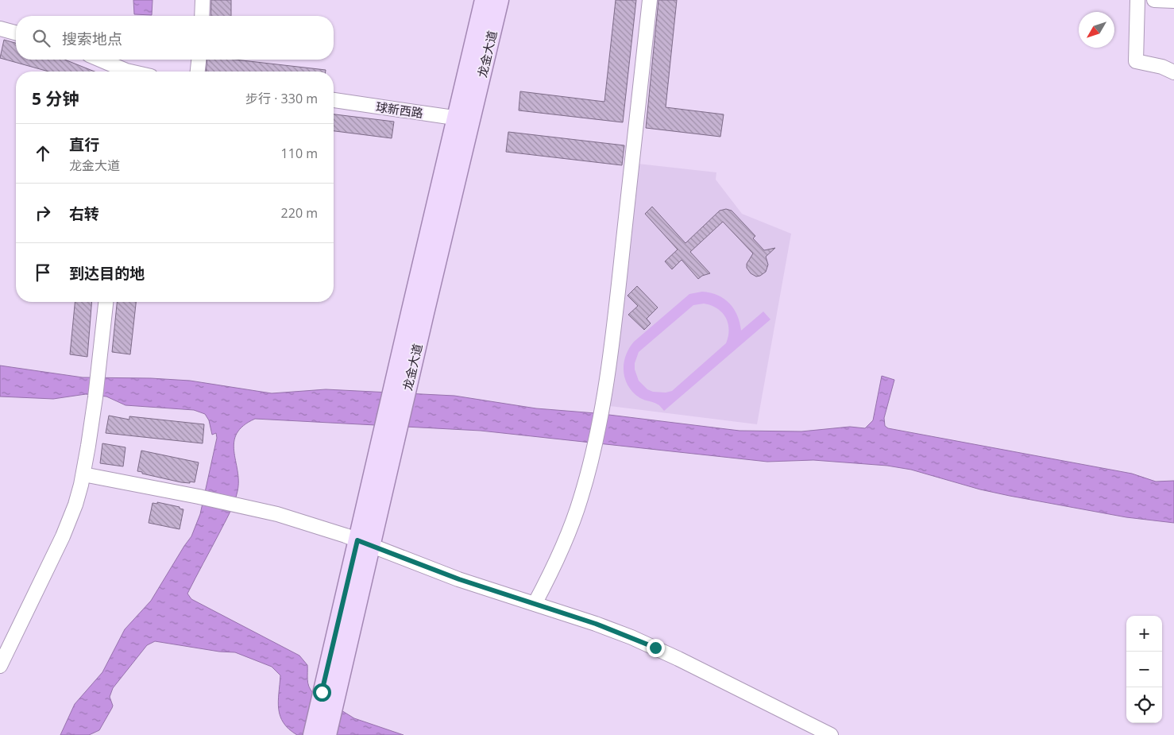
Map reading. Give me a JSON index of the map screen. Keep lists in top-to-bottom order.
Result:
{
  "streets": {
    "main road": ["龙金大道"],
    "street": ["球新西路"]
  },
  "crossings": [
    ["龙金大道", "球新西路"]
  ],
  "north": "bottom left",
  "page": {
    "search": "搜索地点",
    "heading": ["5 分钟", "步行 · 330 m"],
    "list": [
      ["直行", "龙金大道", "110 m"],
      ["右转", "220 m"],
      "到达目的地"
    ],
    "map_buttons": ["+", "−"]
  }
}
